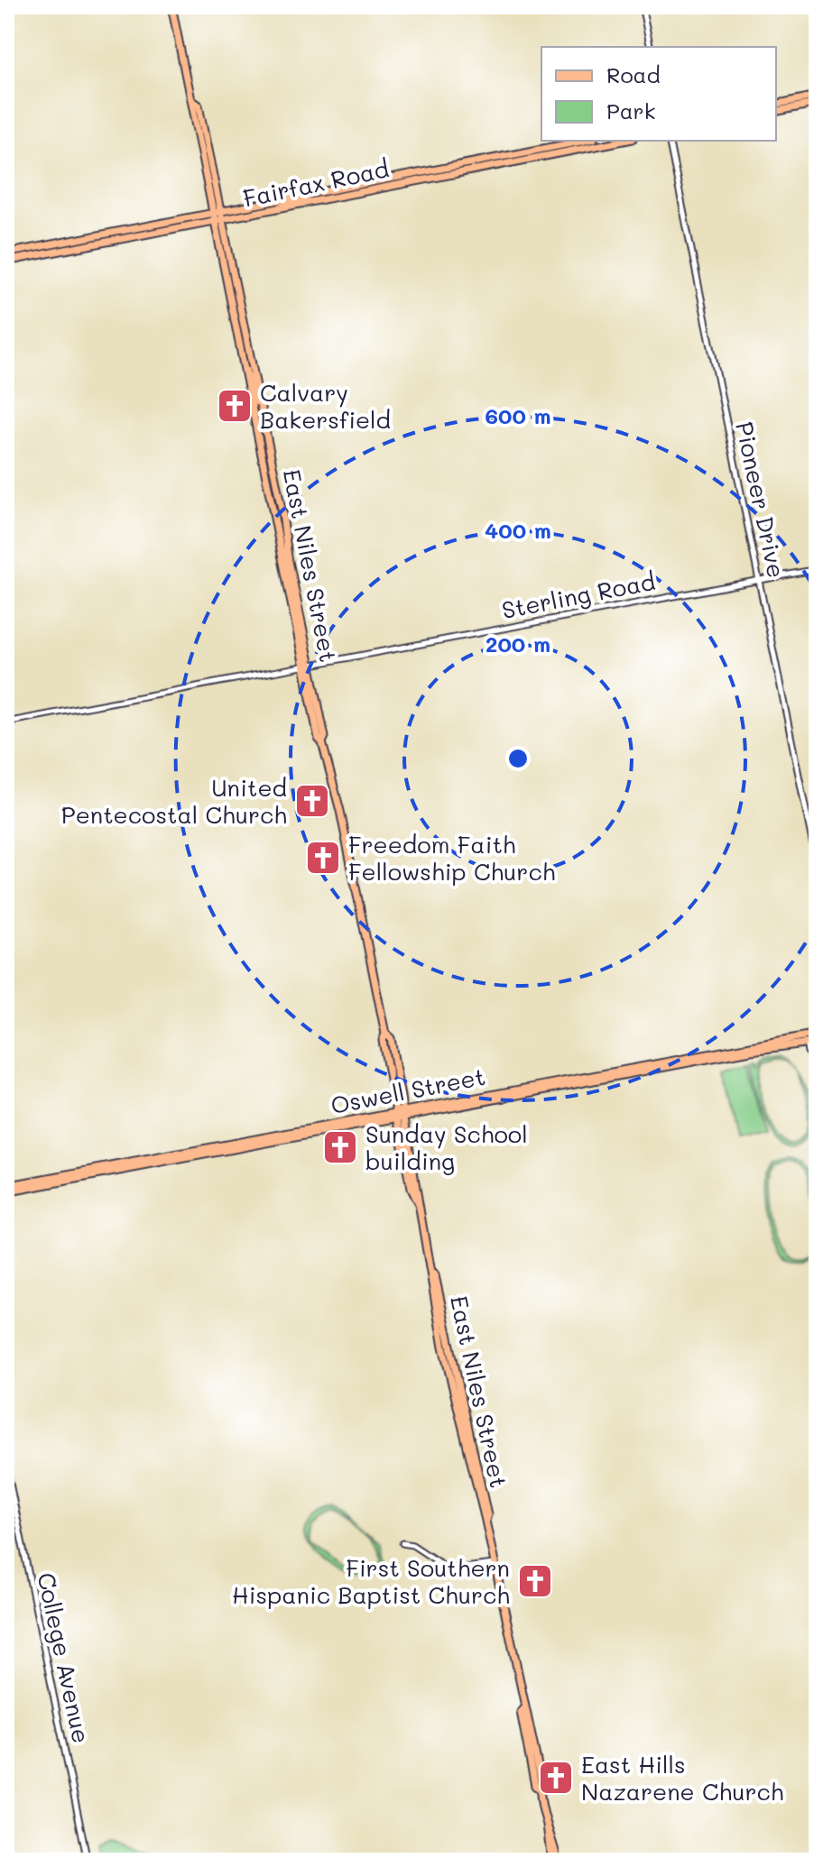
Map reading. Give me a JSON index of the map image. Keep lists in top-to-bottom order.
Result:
{
  "streets": {
    "main road": ["Fairfax Road", "East Niles Street", "Oswell Street"],
    "street": ["Pioneer Drive", "Sterling Road", "College Avenue"]
  },
  "crossings": [
    ["Fairfax Road", "East Niles Street"],
    ["Pioneer Drive", "Sterling Road"],
    ["East Niles Street", "Sterling Road"],
    ["East Niles Street", "Oswell Street"]
  ],
  "places": {
    "church": [
      "Calvary Bakersfield",
      "United Pentecostal Church",
      "Freedom Faith Fellowship Church",
      "Sunday School building",
      "First Southern Hispanic Baptist Church",
      "East Hills Nazarene Church"
    ]
  },
  "legend": ["Road", "Park"],
  "rings": ["600 m", "400 m", "200 m"]
}
